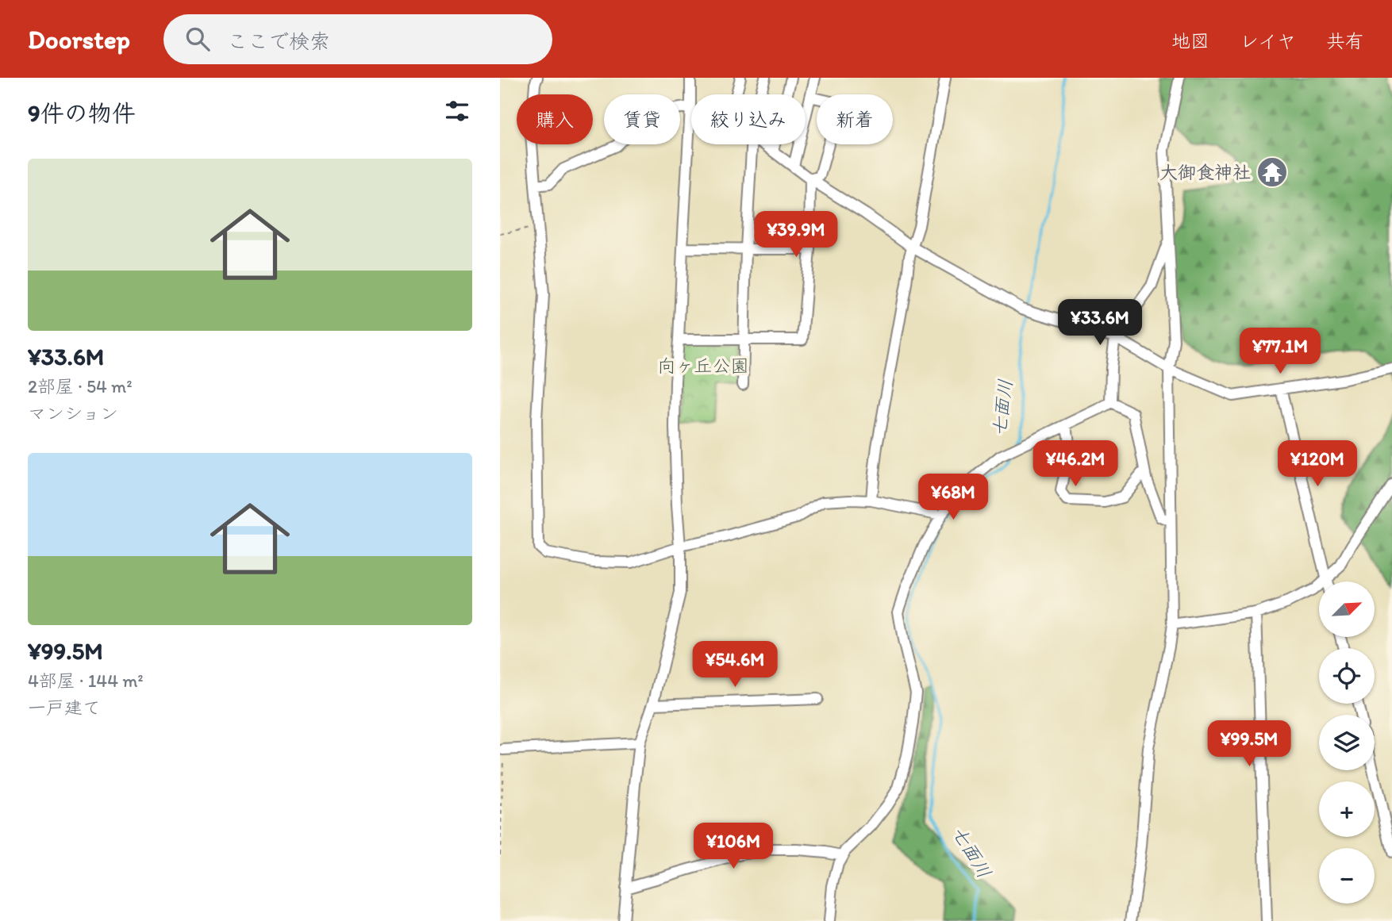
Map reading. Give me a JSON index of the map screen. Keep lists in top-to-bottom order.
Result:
{
  "water": ["七面川"],
  "parks": ["向ヶ丘公園"],
  "places": {
    "temple": ["大御食神社"]
  },
  "north": "top right",
  "page": {
    "header": "Doorstep",
    "search": "ここで検索",
    "nav": ["地図", "レイヤ", "共有"],
    "heading": "9件の物件",
    "chip": [
      "購入",
      "賃貸",
      "絞り込み",
      "新着"
    ],
    "list": [
      {
        "name": "¥33.6M",
        "note": "2部屋 · 54 m² · マンション"
      },
      {
        "name": "¥99.5M",
        "note": "4部屋 · 144 m² · 一戸建て"
      }
    ],
    "price": [
      "¥39.9M",
      "¥33.6M",
      "¥77.1M",
      "¥46.2M",
      "¥120M",
      "¥68M",
      "¥54.6M",
      "¥99.5M",
      "¥106M"
    ],
    "map_buttons": ["+", "−"]
  }
}
